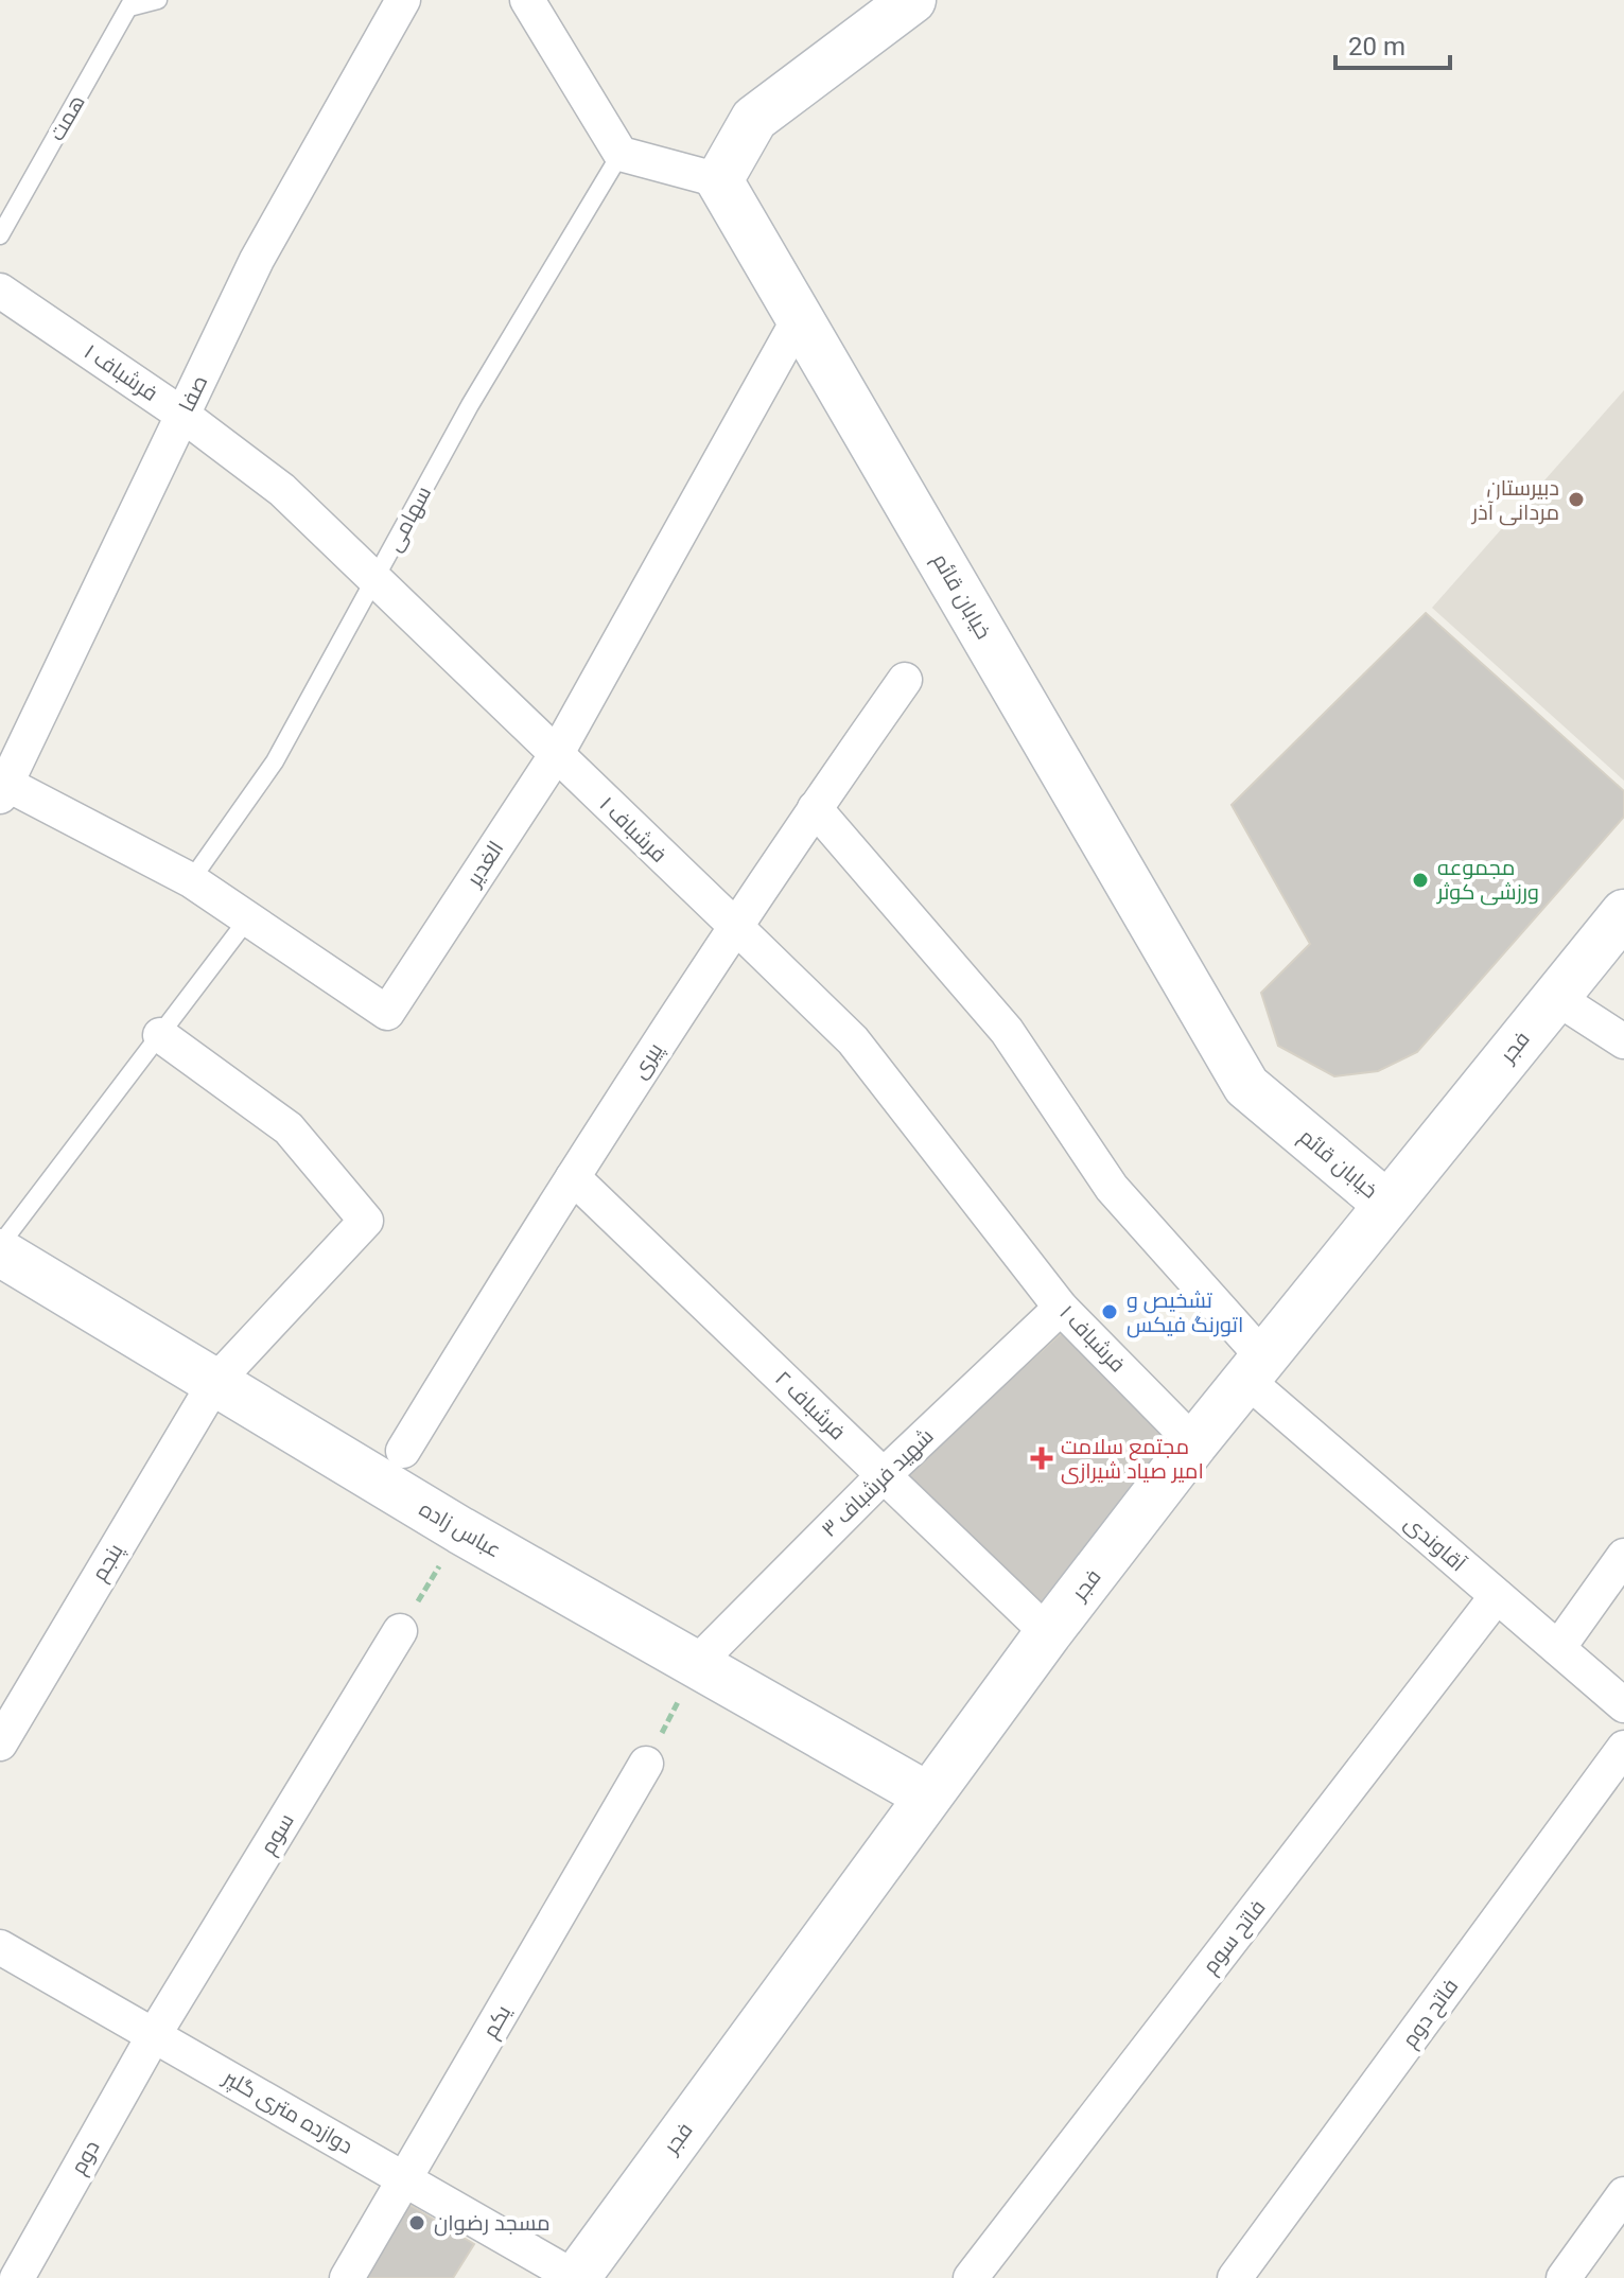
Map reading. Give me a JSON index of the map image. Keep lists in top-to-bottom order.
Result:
{
  "streets": {
    "main road": ["خیابان قائم", "فجر", "عباس زاده"],
    "street": [
      "فرشباف ۱",
      "صفا",
      "الغدیر",
      "پیری",
      "فرشباف ۲",
      "شهید فرشباف ۳",
      "آقاوندی",
      "پنجم",
      "سوم",
      "فاتح سوم",
      "فاتح دوم",
      "یکم",
      "دوازده متری گلپر",
      "دوم"
    ],
    "lane": ["همت", "سهامی"]
  },
  "crossings": [
    ["فرشباف ۱", "صفا"],
    ["فرشباف ۱", "سهامی"],
    ["فرشباف ۱", "الغدیر"],
    ["فرشباف ۱", "فجر"],
    ["فرشباف ۱", "پیری"],
    ["فرشباف ۱", "شهید فرشباف ۳"],
    ["صفا", "الغدیر"],
    ["سهامی", "الغدیر"],
    ["خیابان قائم", "الغدیر"],
    ["خیابان قائم", "فجر"],
    ["فجر", "فرشباف ۲"],
    ["فجر", "عباس زاده"],
    ["فجر", "آقاوندی"],
    ["فجر", "دوازده متری گلپر"],
    ["پیری", "فرشباف ۲"],
    ["پیری", "آقاوندی"],
    ["فرشباف ۲", "شهید فرشباف ۳"],
    ["شهید فرشباف ۳", "عباس زاده"],
    ["عباس زاده", "پنجم"],
    ["آقاوندی", "فاتح سوم"],
    ["سوم", "دوازده متری گلپر"],
    ["سوم", "دوم"],
    ["یکم", "دوازده متری گلپر"],
    ["دوازده متری گلپر", "دوم"]
  ],
  "places": {
    "other": [
      "دبیرستان مردانی آذر",
      "مجموعه ورزشی کوثر",
      "تشخیص و اتورنگ فیکس",
      "مسجد رضوان"
    ],
    "health": ["مجتمع سلامت امیر صیاد شیرازی"]
  },
  "scale_bar": "20 m"
}
